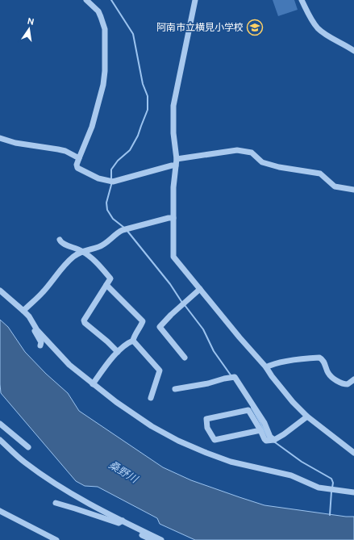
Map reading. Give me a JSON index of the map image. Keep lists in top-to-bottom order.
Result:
{
  "water": ["桑野川"],
  "places": {
    "school or university": ["阿南市立横見小学校"]
  },
  "north": "top"
}
